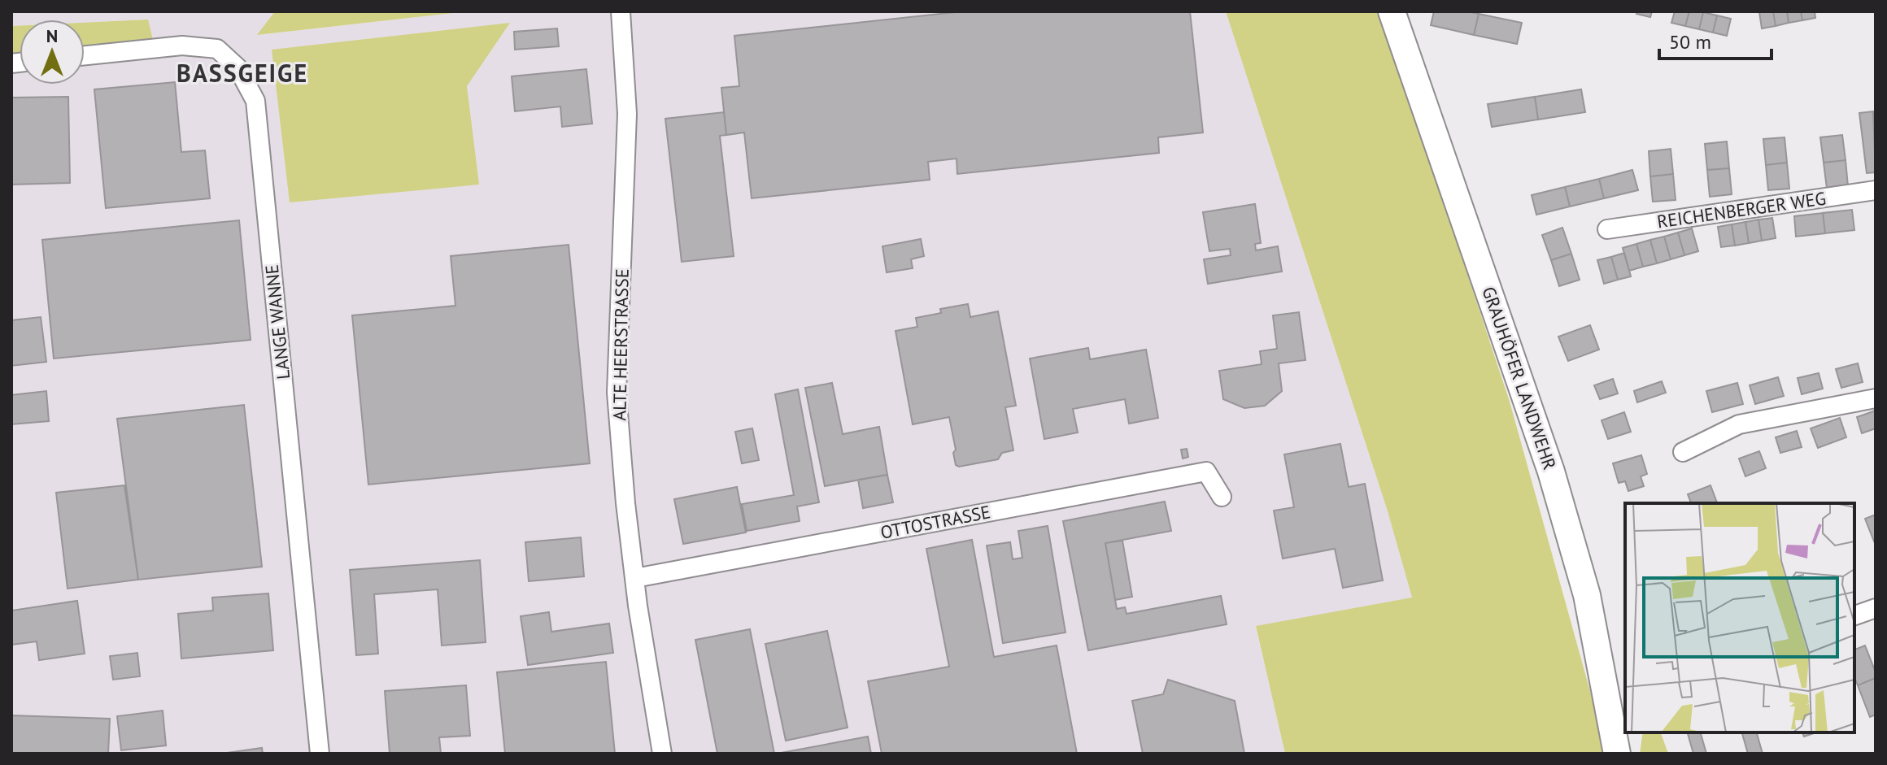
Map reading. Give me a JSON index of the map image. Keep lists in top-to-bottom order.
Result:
{
  "streets": {
    "street": [
      "REICHENBERGER WEG",
      "LANGE WANNE",
      "ALTE HEERSTRASSE",
      "GRAUHÖFER LANDWEHR",
      "OTTOSTRASSE"
    ]
  },
  "crossings": [
    ["ALTE HEERSTRASSE", "OTTOSTRASSE"]
  ],
  "districts": ["BASSGEIGE"],
  "scale_bar": "50 m",
  "north": "top"
}
